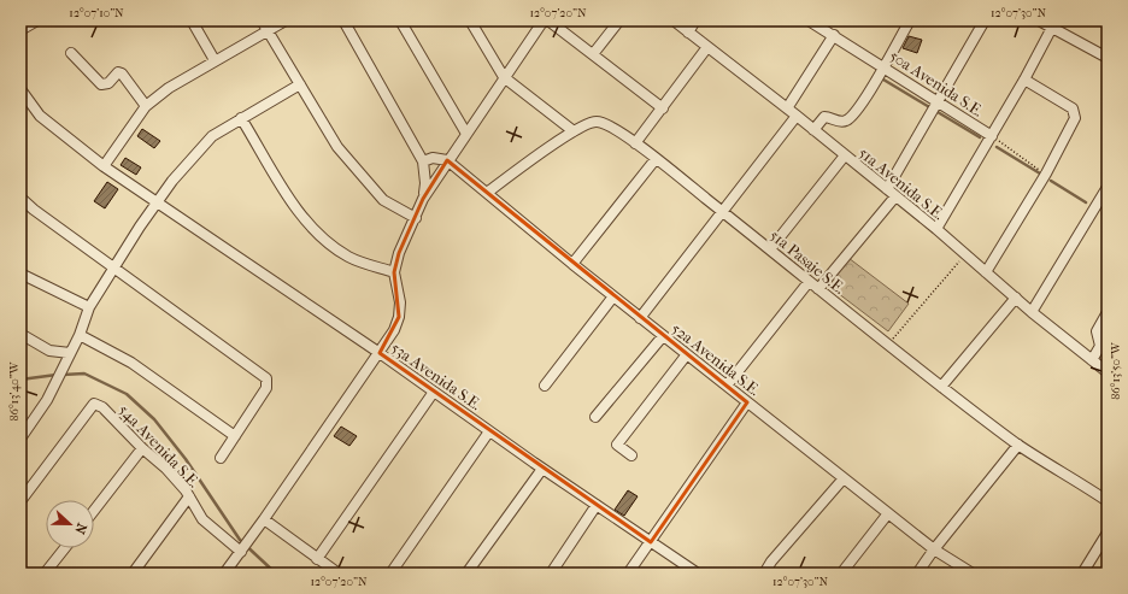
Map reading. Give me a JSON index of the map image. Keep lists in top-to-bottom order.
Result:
{
  "streets": {
    "street": [
      "50a Avenida S.E.",
      "51a Avenida S.E.",
      "51a Pasaje S.E.",
      "52a Avenida S.E.",
      "53a Avenida S.E.",
      "54a Avenida S.E."
    ]
  },
  "crossings": [
    ["51a Pasaje S.E.", "52a Avenida S.E."]
  ],
  "north": "right",
  "coordinates": [
    "12°07'10\"N",
    "12°07'20\"N",
    "12°07'30\"N",
    "86°13'50\"W",
    "86°13'40\"W"
  ]
}
